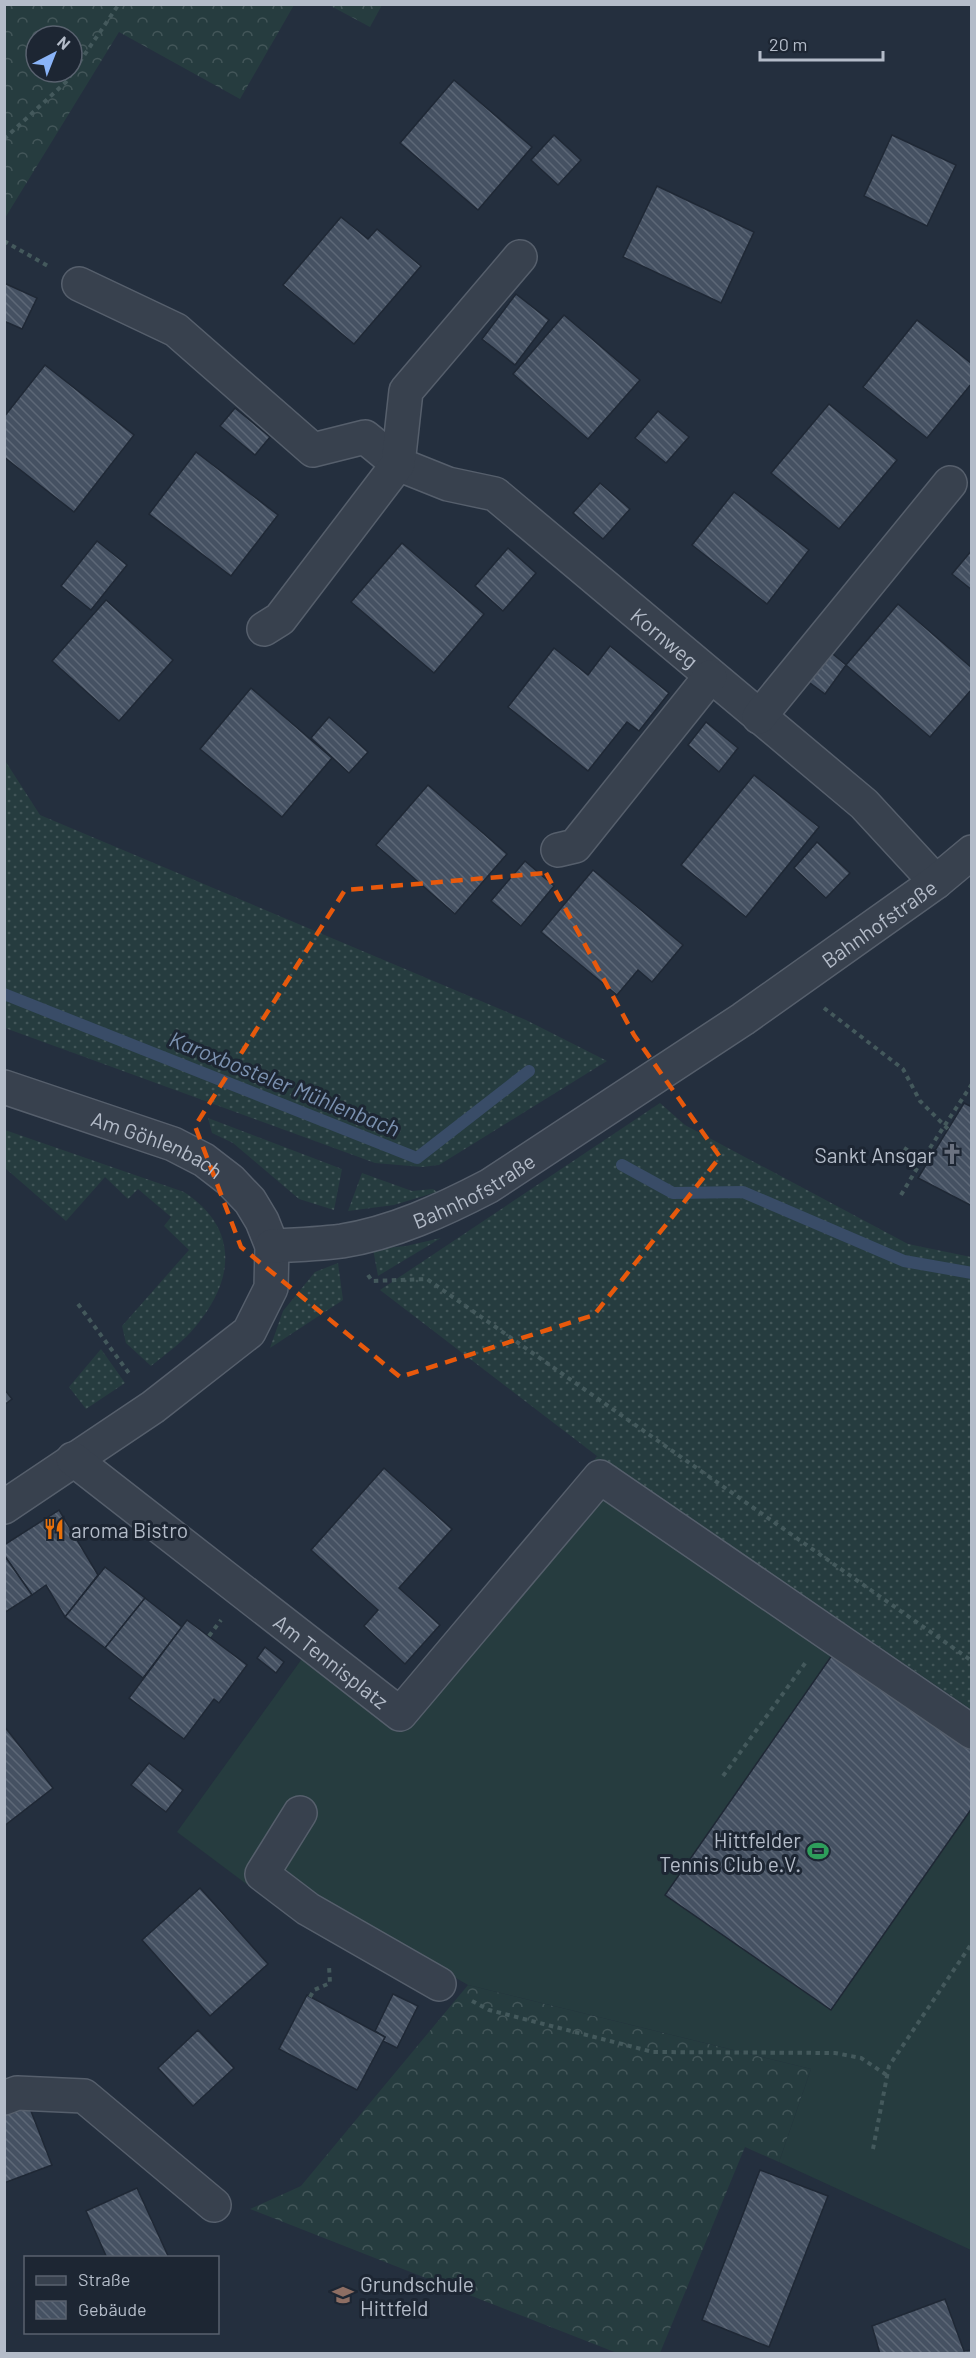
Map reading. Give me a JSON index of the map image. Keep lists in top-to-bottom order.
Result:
{
  "streets": {
    "street": [
      "Kornweg",
      "Bahnhofstraße",
      "Am Göhlenbach",
      "Am Tennisplatz"
    ]
  },
  "crossings": [
    ["Kornweg", "Bahnhofstraße"],
    ["Bahnhofstraße", "Am Göhlenbach"]
  ],
  "water": ["Karoxbosteler Mühlenbach"],
  "places": {
    "church": ["Sankt Ansgar"],
    "restaurant": ["aroma Bistro"],
    "sports": ["Hittfelder Tennis Club e.V."],
    "school or university": ["Grundschule Hittfeld"]
  },
  "legend": ["Straße", "Gebäude"],
  "scale_bar": "20 m",
  "north": "top right"
}
